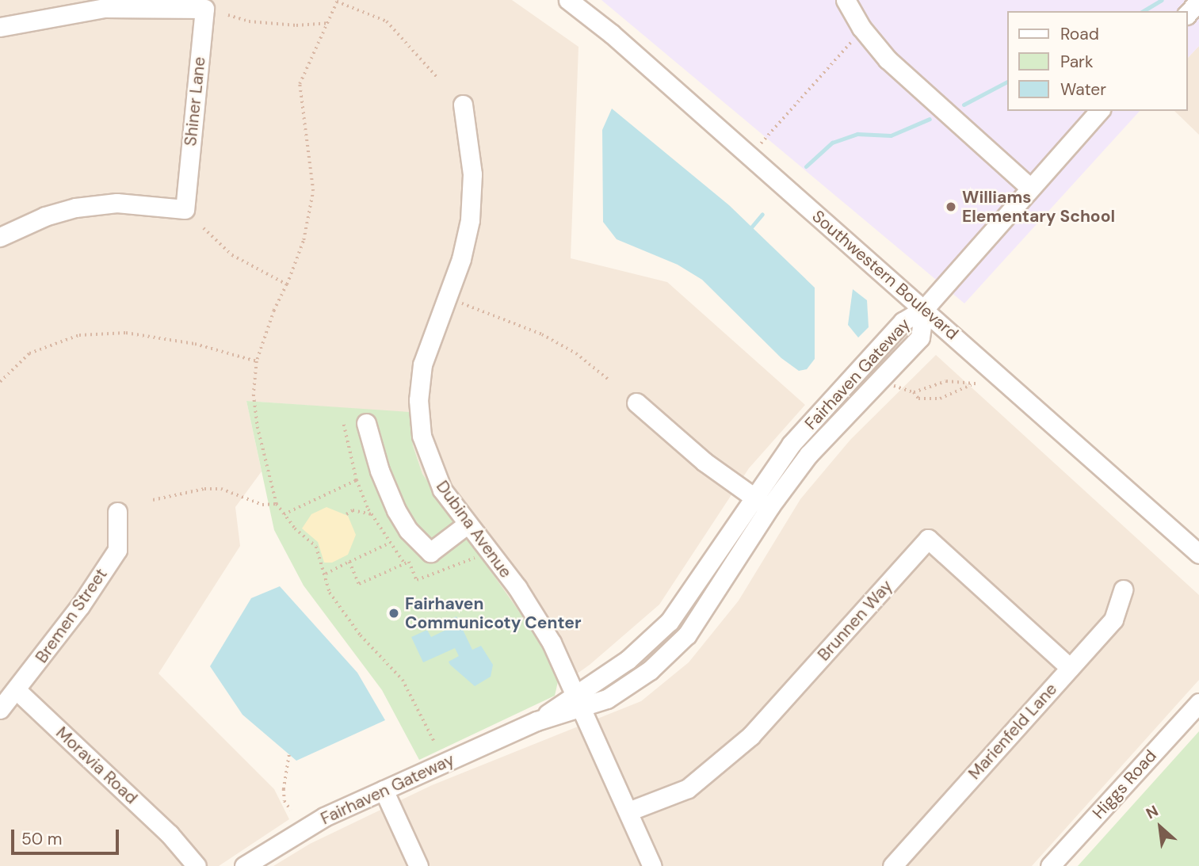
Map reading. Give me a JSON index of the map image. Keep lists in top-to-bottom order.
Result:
{
  "streets": {
    "street": [
      "Shiner Lane",
      "Southwestern Boulevard",
      "Fairhaven Gateway",
      "Dubina Avenue",
      "Bremen Street",
      "Brunnen Way",
      "Marienfeld Lane",
      "Moravia Road",
      "Higgs Road"
    ]
  },
  "crossings": [
    ["Southwestern Boulevard", "Fairhaven Gateway"],
    ["Fairhaven Gateway", "Dubina Avenue"],
    ["Dubina Avenue", "Brunnen Way"],
    ["Bremen Street", "Moravia Road"],
    ["Brunnen Way", "Marienfeld Lane"]
  ],
  "places": ["Williams Elementary School", "Fairhaven Communicoty Center"],
  "legend": ["Road", "Park", "Water"],
  "scale_bar": "50 m",
  "north": "top left"
}
